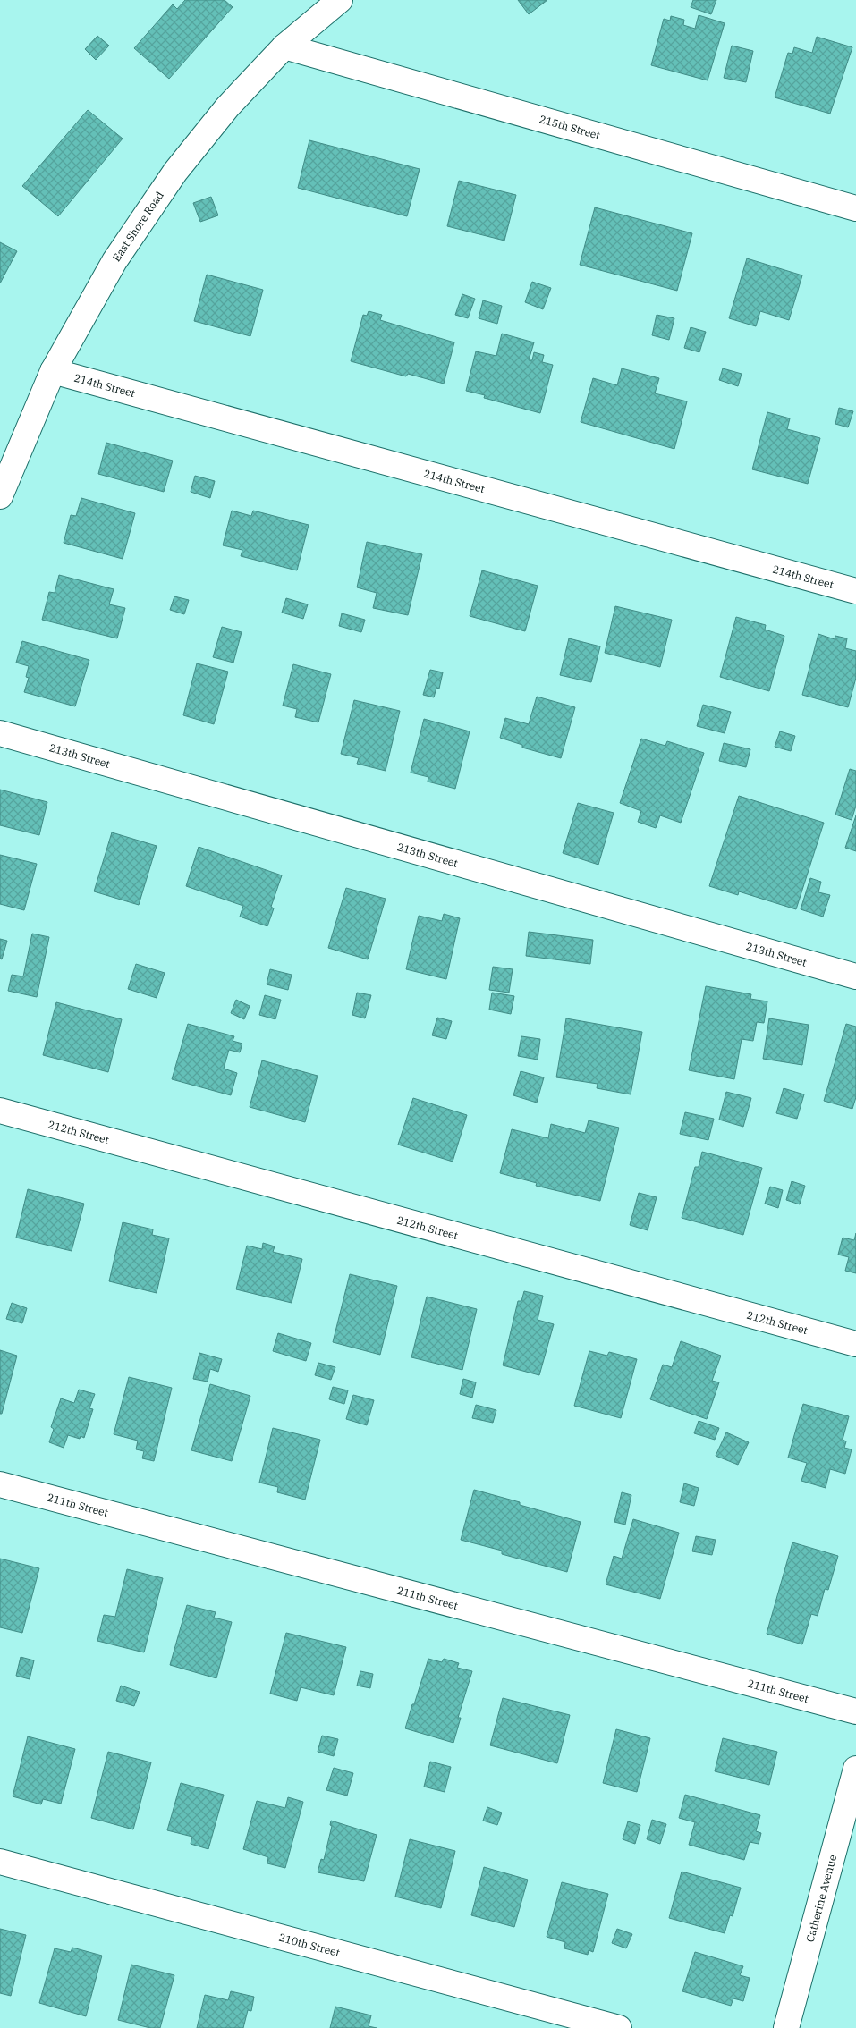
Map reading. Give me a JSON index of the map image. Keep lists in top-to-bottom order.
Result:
{
  "streets": {
    "street": [
      "215th Street",
      "East Shore Road",
      "214th Street",
      "213th Street",
      "212th Street",
      "211th Street",
      "Catherine Avenue",
      "210th Street"
    ]
  },
  "crossings": [
    ["215th Street", "East Shore Road"],
    ["East Shore Road", "214th Street"]
  ]
}
